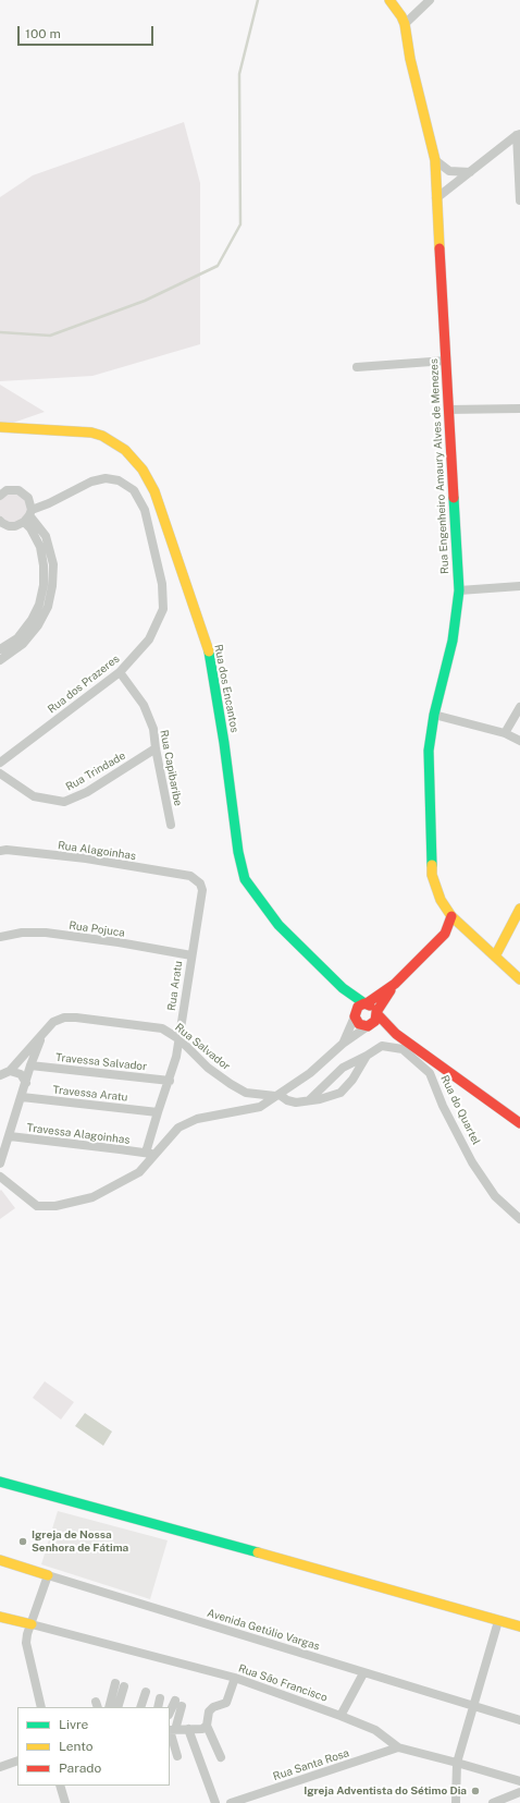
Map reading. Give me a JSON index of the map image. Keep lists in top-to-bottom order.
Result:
{
  "streets": {
    "street": [
      "Rua Engenheiro Amaury Alves de Menezes",
      "Rua dos Prazeres",
      "Rua dos Encantos",
      "Rua Capibaribe",
      "Rua Trindade",
      "Rua Alagoinhas",
      "Rua Pojuca",
      "Rua Aratu",
      "Rua Salvador",
      "Travessa Salvador",
      "Travessa Aratu",
      "Rua do Quartel",
      "Travessa Alagoinhas",
      "Avenida Getúlio Vargas",
      "Rua São Francisco",
      "Rua Santa Rosa"
    ]
  },
  "crossings": [
    ["Rua dos Prazeres", "Rua Capibaribe"],
    ["Rua dos Encantos", "Rua do Quartel"],
    ["Rua Capibaribe", "Rua Trindade"],
    ["Rua Alagoinhas", "Rua Aratu"],
    ["Rua Pojuca", "Rua Aratu"],
    ["Rua Aratu", "Rua Salvador"],
    ["Rua Aratu", "Travessa Salvador"],
    ["Rua Aratu", "Travessa Aratu"],
    ["Rua Aratu", "Travessa Alagoinhas"],
    ["Rua São Francisco", "Rua Santa Rosa"]
  ],
  "places": ["Igreja de Nossa Senhora de Fátima", "Igreja Adventista do Sétimo Dia"],
  "legend": ["Livre", "Lento", "Parado"],
  "scale_bar": "100 m"
}
